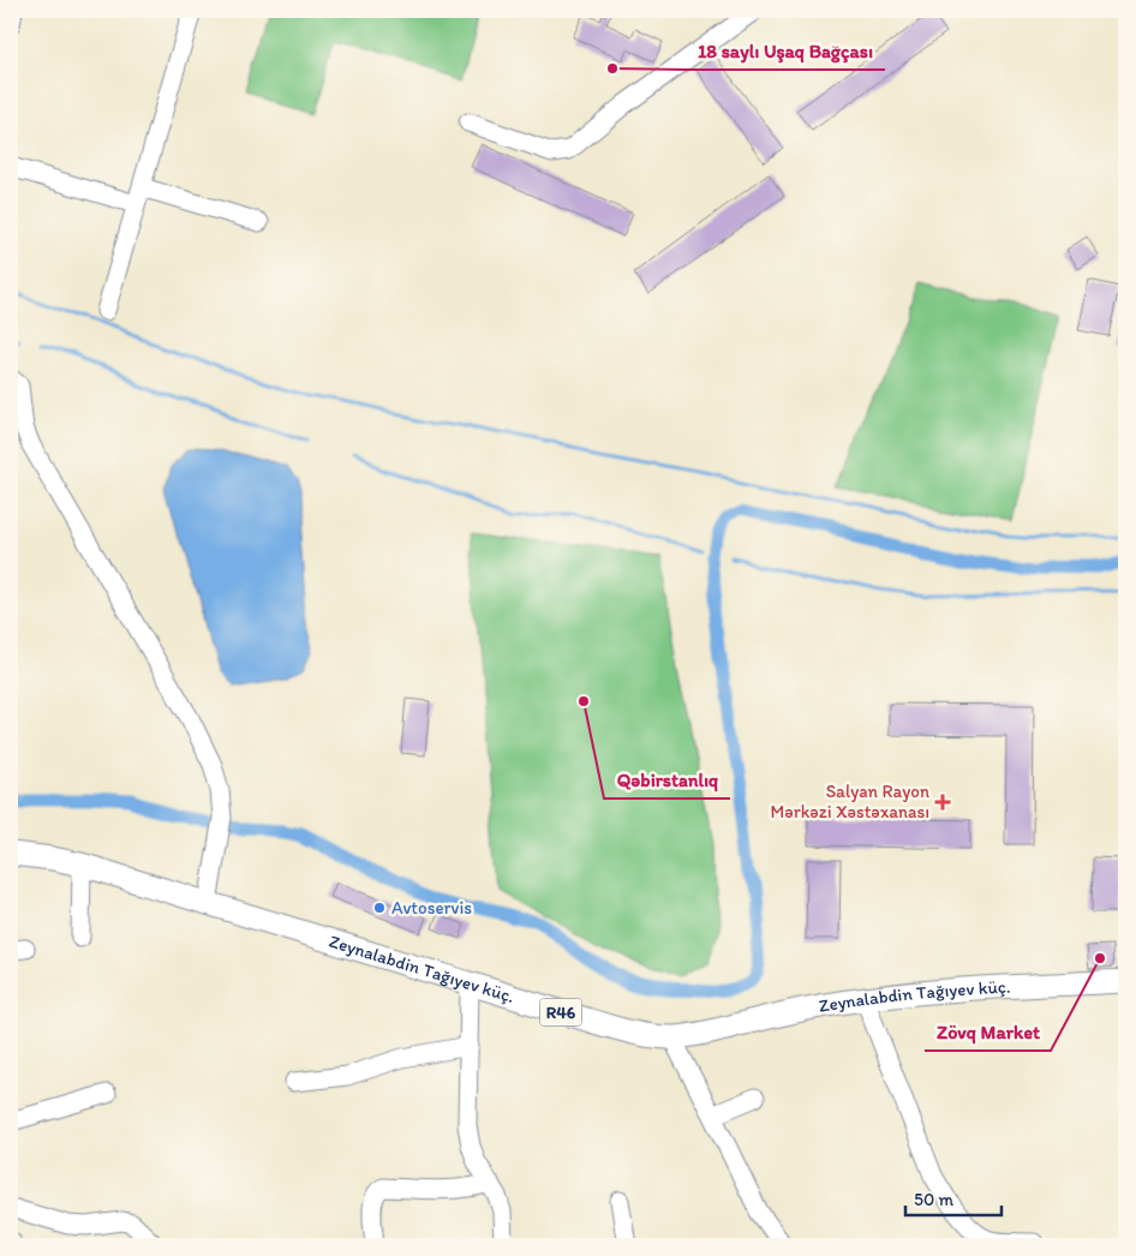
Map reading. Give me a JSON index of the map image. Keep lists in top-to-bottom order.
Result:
{
  "streets": {
    "main road": ["Zeynalabdin Tağıyev küç.", "R46"]
  },
  "places": {
    "other": [
      "18 saylı Uşaq Bağçası",
      "Qəbirstanlıq",
      "Avtoservis",
      "Zövq Market"
    ],
    "health": ["Salyan Rayon Mərkəzi Xəstəxanası"]
  },
  "scale_bar": "50 m"
}
